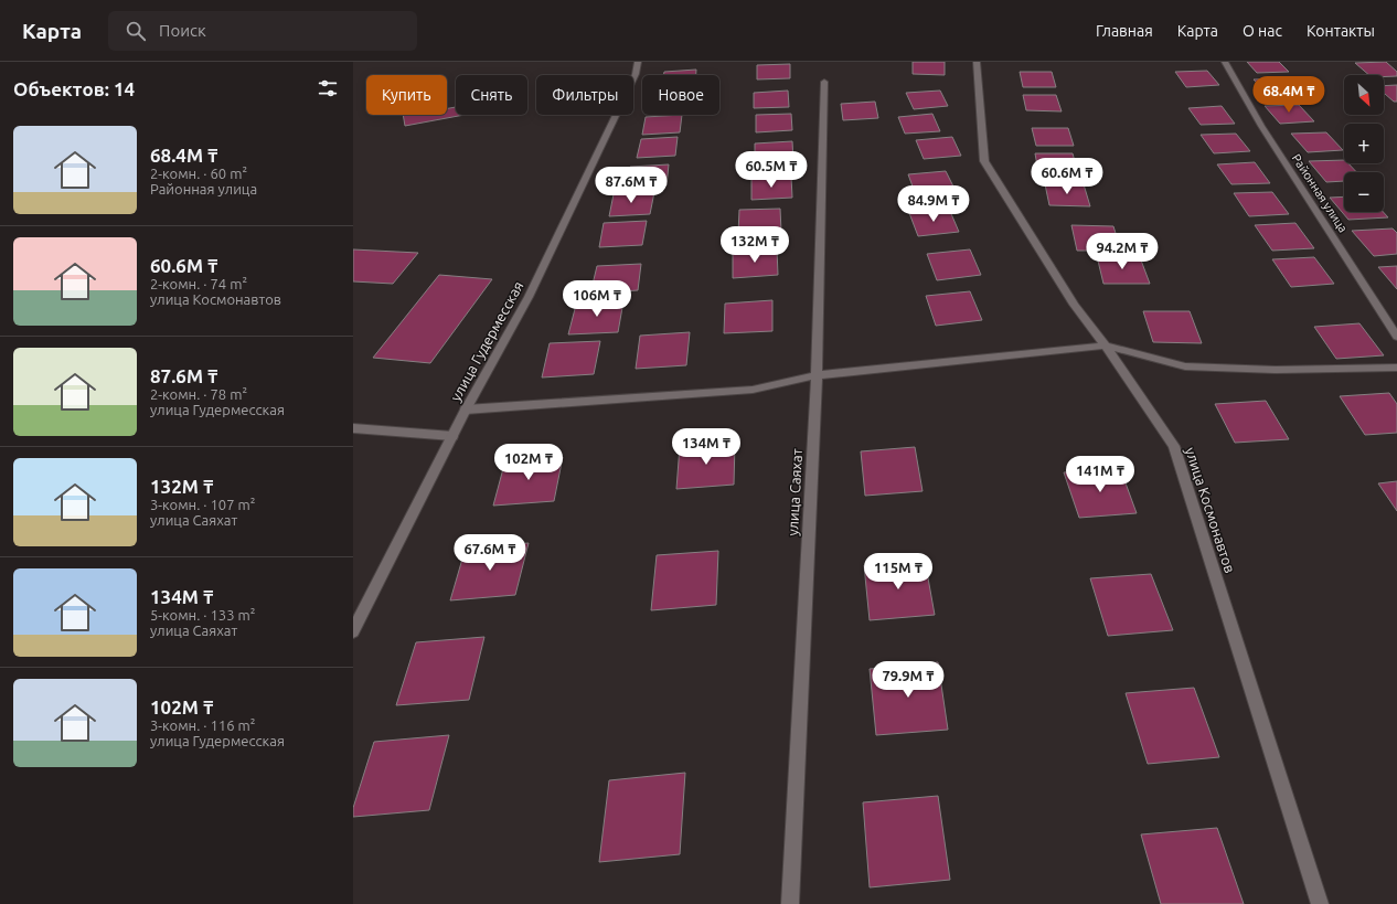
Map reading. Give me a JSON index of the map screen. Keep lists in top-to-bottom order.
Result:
{
  "streets": {
    "street": [
      "Районная улица",
      "улица Гудермесская",
      "улица Саяхат",
      "улица Космонавтов"
    ]
  },
  "north": "bottom right",
  "page": {
    "header": "Карта",
    "search": "Поиск",
    "nav": [
      "Главная",
      "Карта",
      "О нас",
      "Контакты"
    ],
    "heading": "Объектов: 14",
    "map_buttons": ["+", "−"],
    "chip": [
      "Купить",
      "Снять",
      "Фильтры",
      "Новое"
    ],
    "price": [
      "68.4M ₸",
      "60.5M ₸",
      "60.6M ₸",
      "87.6M ₸",
      "84.9M ₸",
      "132M ₸",
      "94.2M ₸",
      "106M ₸",
      "134M ₸",
      "102M ₸",
      "141M ₸",
      "67.6M ₸",
      "115M ₸",
      "79.9M ₸"
    ],
    "list": [
      {
        "name": "68.4M ₸",
        "note": "2-комн. · 60 m² · Районная улица"
      },
      {
        "name": "60.6M ₸",
        "note": "2-комн. · 74 m² · улица Космонавтов"
      },
      {
        "name": "87.6M ₸",
        "note": "2-комн. · 78 m² · улица Гудермесская"
      },
      {
        "name": "132M ₸",
        "note": "3-комн. · 107 m² · улица Саяхат"
      },
      {
        "name": "134M ₸",
        "note": "5-комн. · 133 m² · улица Саяхат"
      },
      {
        "name": "102M ₸",
        "note": "3-комн. · 116 m² · улица Гудермесская"
      }
    ]
  }
}
